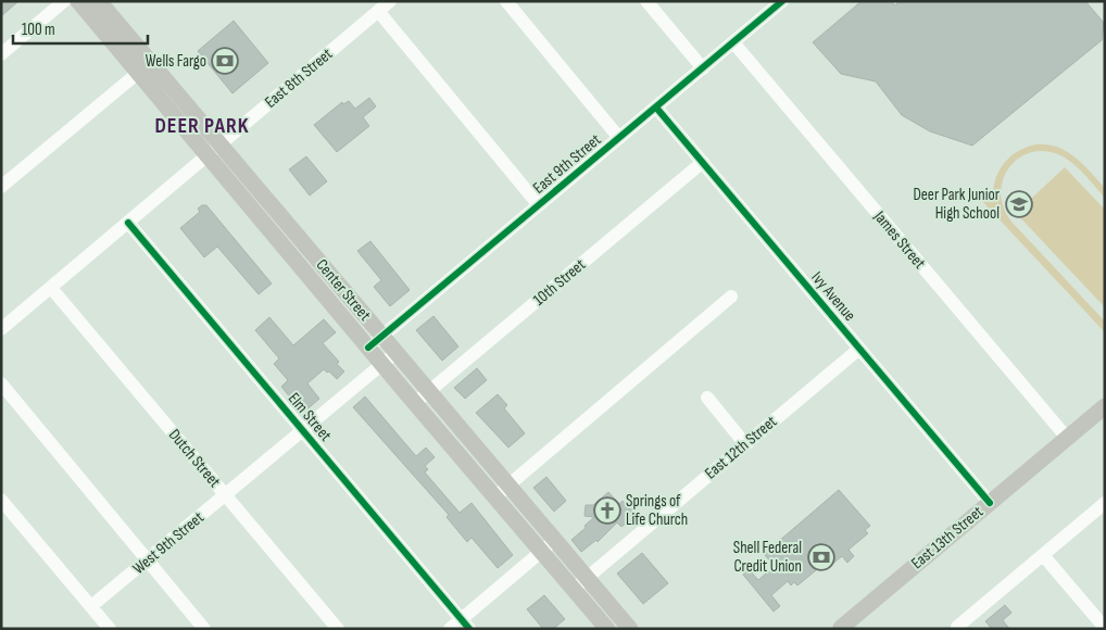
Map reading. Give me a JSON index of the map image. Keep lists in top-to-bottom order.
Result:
{
  "streets": {
    "main road": ["Center Street", "East 13th Street"],
    "street": [
      "East 8th Street",
      "East 9th Street",
      "James Street",
      "10th Street",
      "Ivy Avenue",
      "Elm Street",
      "East 12th Street",
      "Dutch Street",
      "West 9th Street"
    ]
  },
  "crossings": [
    ["East 8th Street", "Center Street"],
    ["East 8th Street", "Elm Street"],
    ["East 8th Street", "Dutch Street"],
    ["East 9th Street", "James Street"],
    ["East 9th Street", "Center Street"],
    ["East 9th Street", "Ivy Avenue"],
    ["James Street", "East 13th Street"],
    ["10th Street", "Center Street"],
    ["10th Street", "Ivy Avenue"],
    ["Center Street", "East 12th Street"],
    ["Center Street", "West 9th Street"],
    ["Ivy Avenue", "East 12th Street"],
    ["Ivy Avenue", "East 13th Street"],
    ["Elm Street", "West 9th Street"],
    ["Dutch Street", "West 9th Street"]
  ],
  "districts": ["DEER PARK"],
  "places": {
    "bank": ["Wells Fargo", "Shell Federal Credit Union"],
    "school or university": ["Deer Park Junior High School"],
    "church": ["Springs of Life Church"]
  },
  "scale_bar": "100 m"
}
